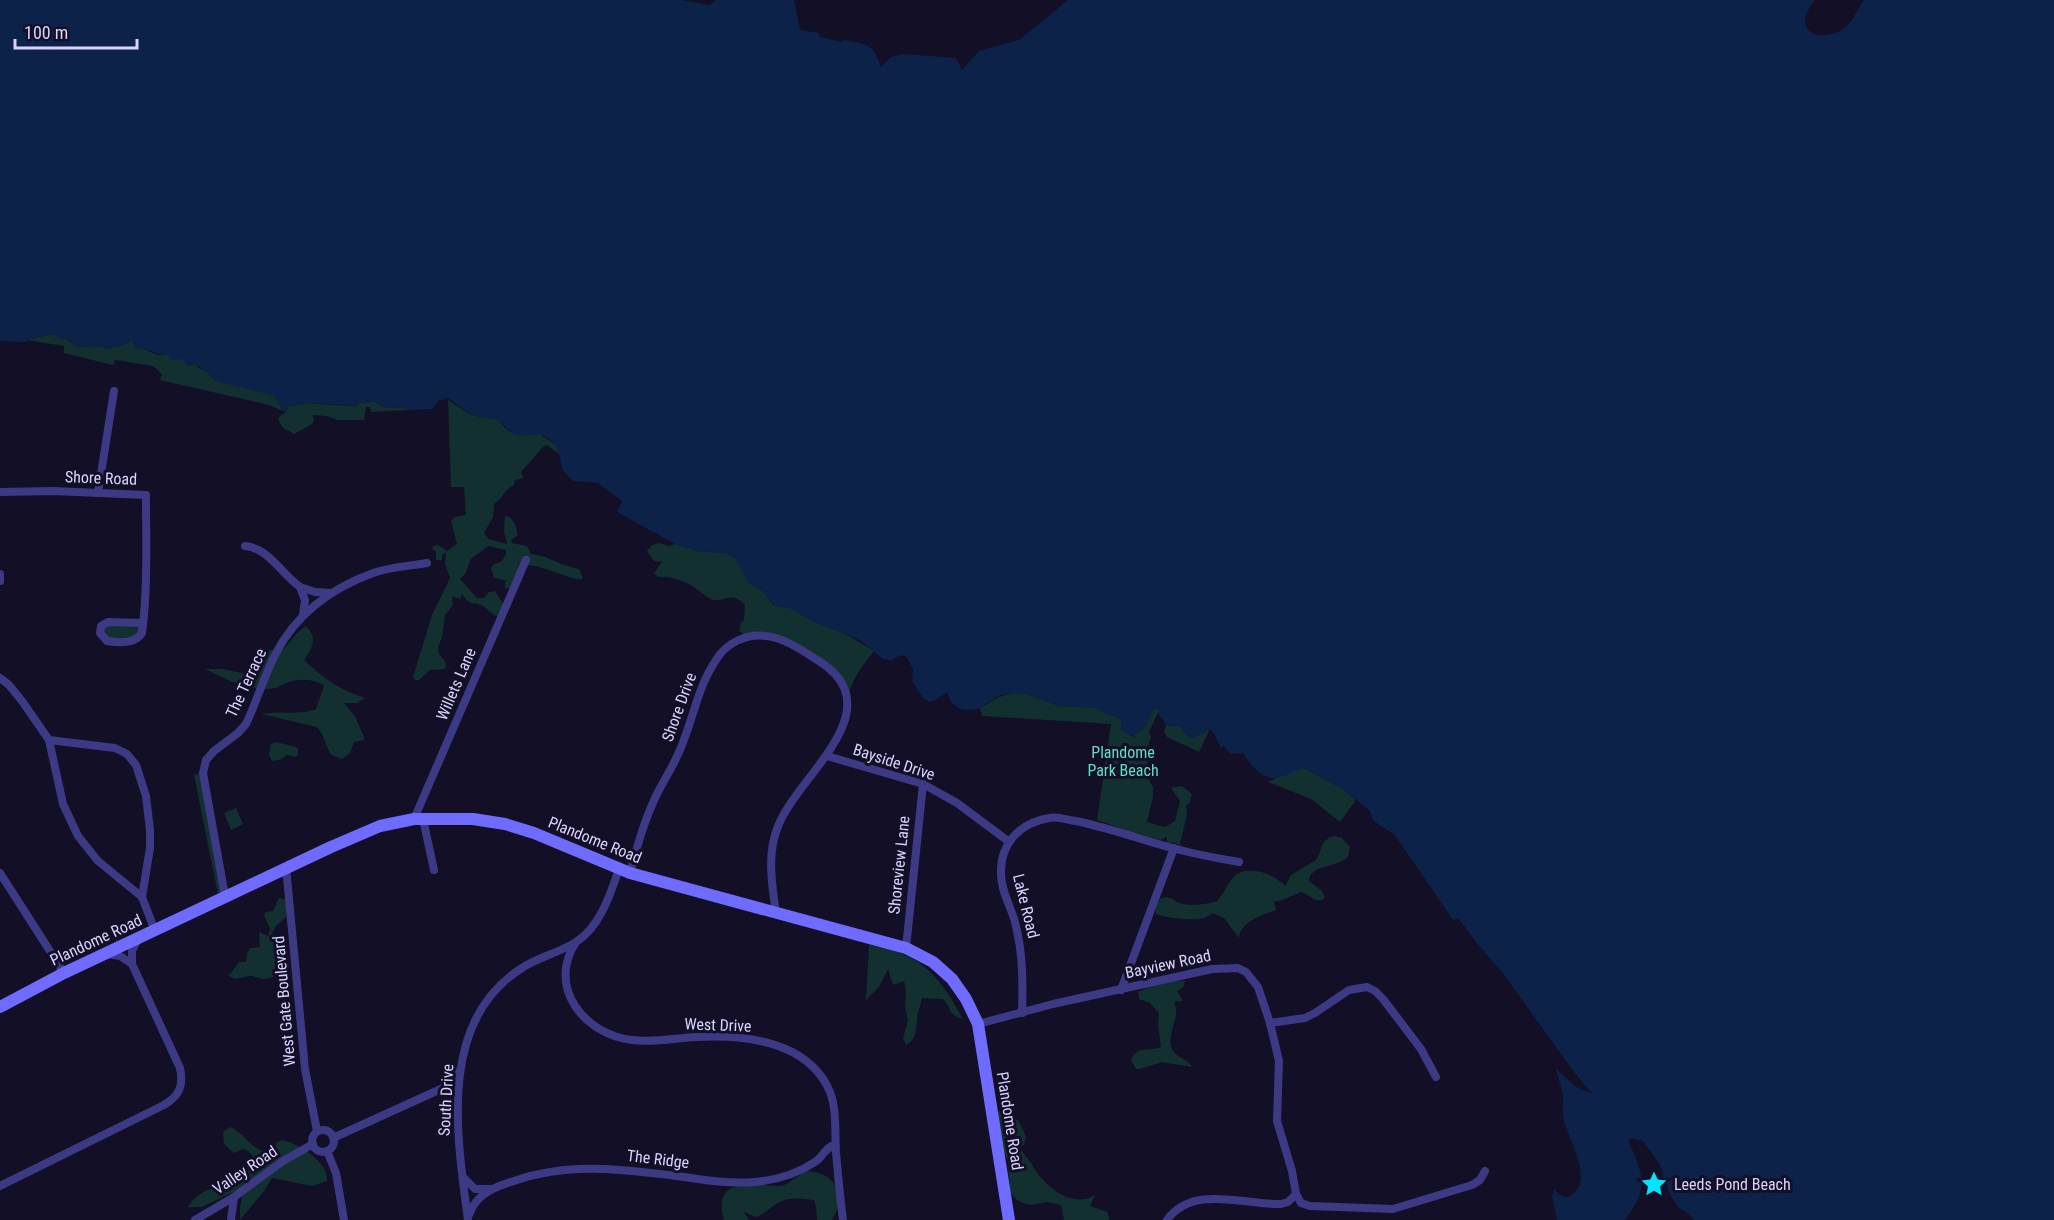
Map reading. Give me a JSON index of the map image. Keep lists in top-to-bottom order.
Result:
{
  "streets": {
    "main road": ["Plandome Road"],
    "street": [
      "Shore Road",
      "The Terrace",
      "Willets Lane",
      "Shore Drive",
      "Bayside Drive",
      "Shoreview Lane",
      "Lake Road",
      "Bayview Road",
      "West Gate Boulevard",
      "West Drive",
      "South Drive",
      "The Ridge",
      "Valley Road"
    ]
  },
  "crossings": [
    ["The Terrace", "Plandome Road"],
    ["Willets Lane", "Plandome Road"],
    ["Shore Drive", "Bayside Drive"],
    ["Shore Drive", "Plandome Road"],
    ["Shore Drive", "South Drive"],
    ["Bayside Drive", "Shoreview Lane"],
    ["Bayside Drive", "Lake Road"],
    ["Plandome Road", "Shoreview Lane"],
    ["Plandome Road", "Bayview Road"],
    ["Plandome Road", "West Gate Boulevard"],
    ["Plandome Road", "South Drive"],
    ["Lake Road", "Bayview Road"],
    ["West Gate Boulevard", "Valley Road"],
    ["West Drive", "South Drive"],
    ["West Drive", "The Ridge"],
    ["South Drive", "The Ridge"]
  ],
  "parks": ["Plandome Park Beach"],
  "places": {
    "place": ["Leeds Pond Beach"]
  },
  "scale_bar": "100 m"
}
